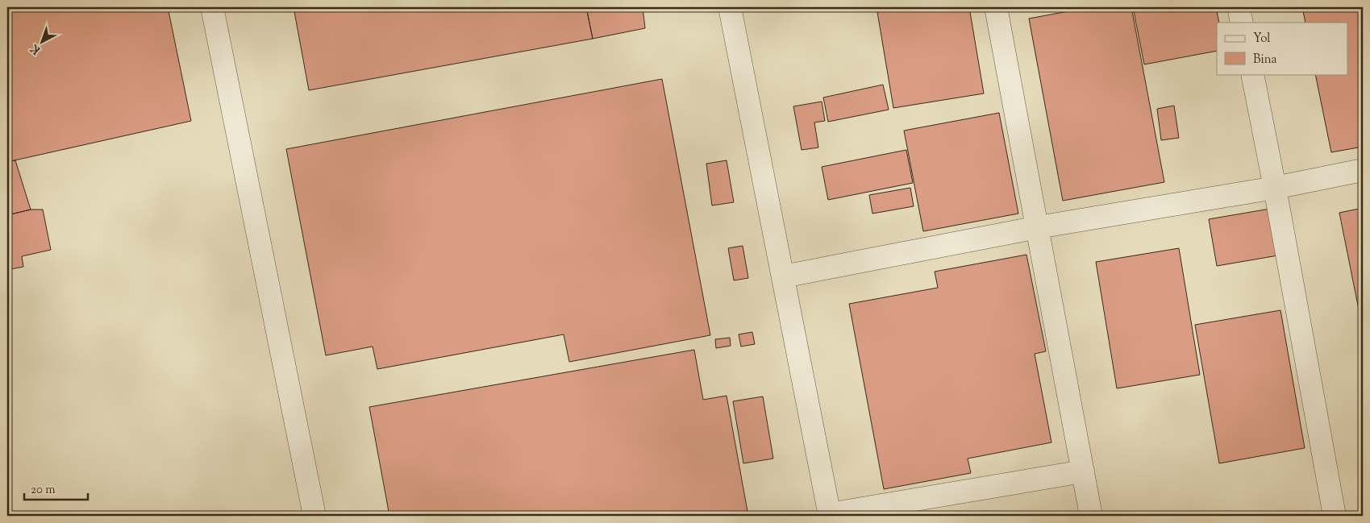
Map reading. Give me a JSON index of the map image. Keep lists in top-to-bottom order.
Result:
{
  "legend": ["Yol", "Bina"],
  "scale_bar": "20 m",
  "north": "bottom left"
}
